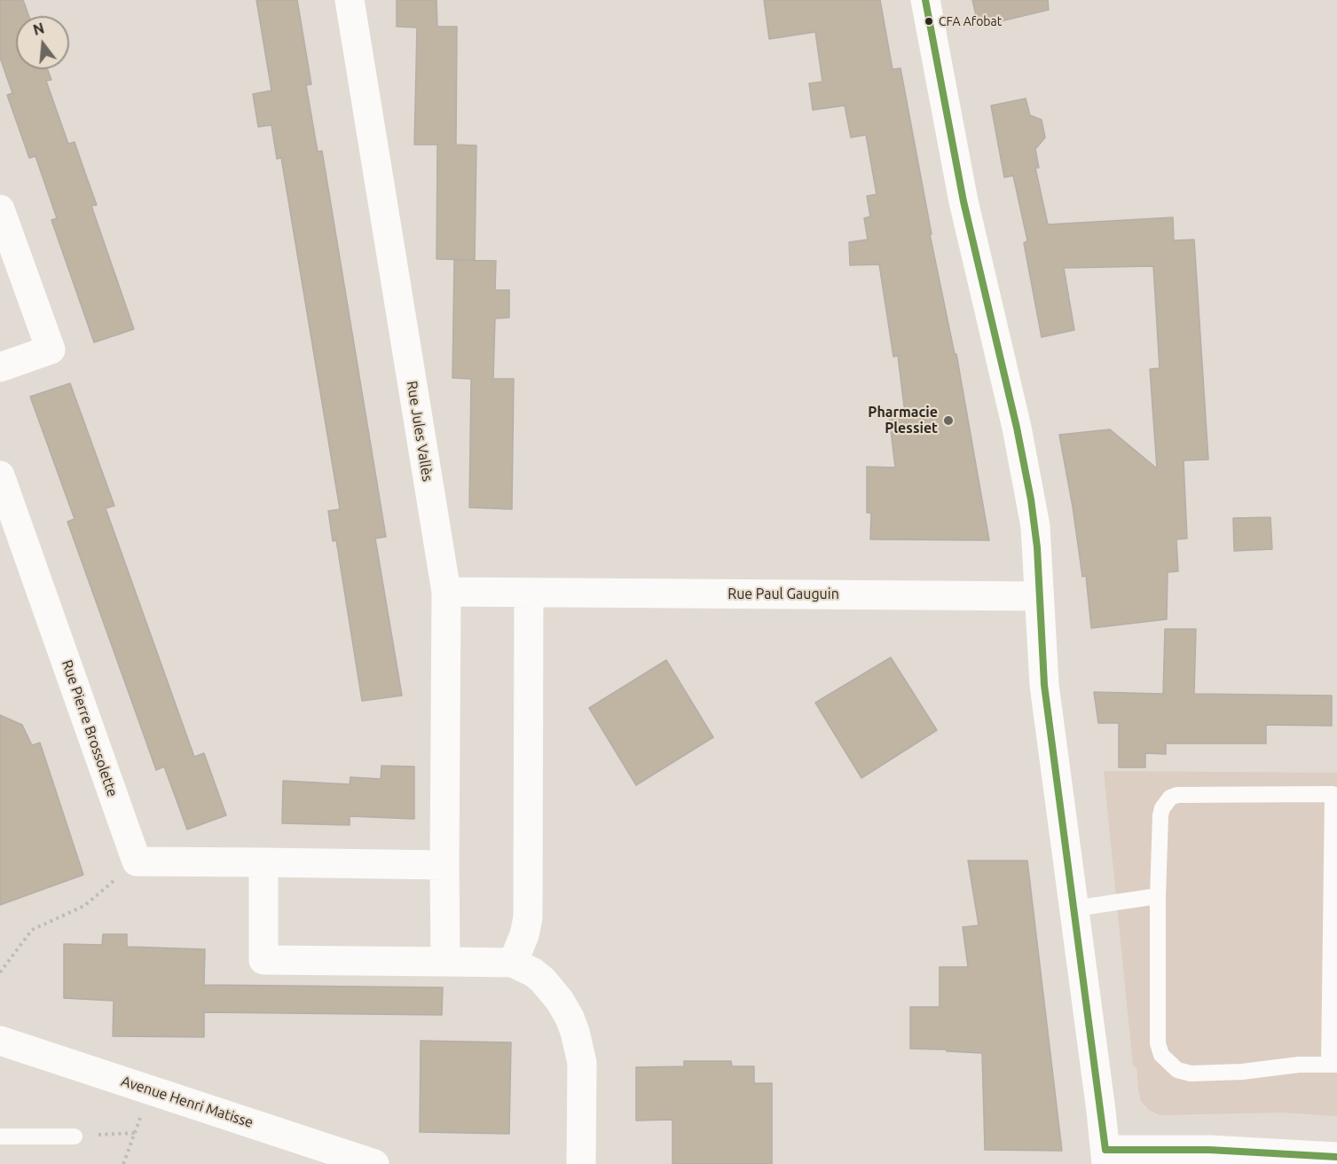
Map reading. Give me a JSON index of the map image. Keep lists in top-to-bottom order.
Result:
{
  "streets": {
    "street": [
      "Rue Jules Vallès",
      "Rue Paul Gauguin",
      "Rue Pierre Brossolette",
      "Avenue Henri Matisse"
    ]
  },
  "crossings": [
    ["Rue Jules Vallès", "Rue Paul Gauguin"]
  ],
  "places": ["CFA Afobat", "Pharmacie Plessiet"],
  "north": "top"
}
